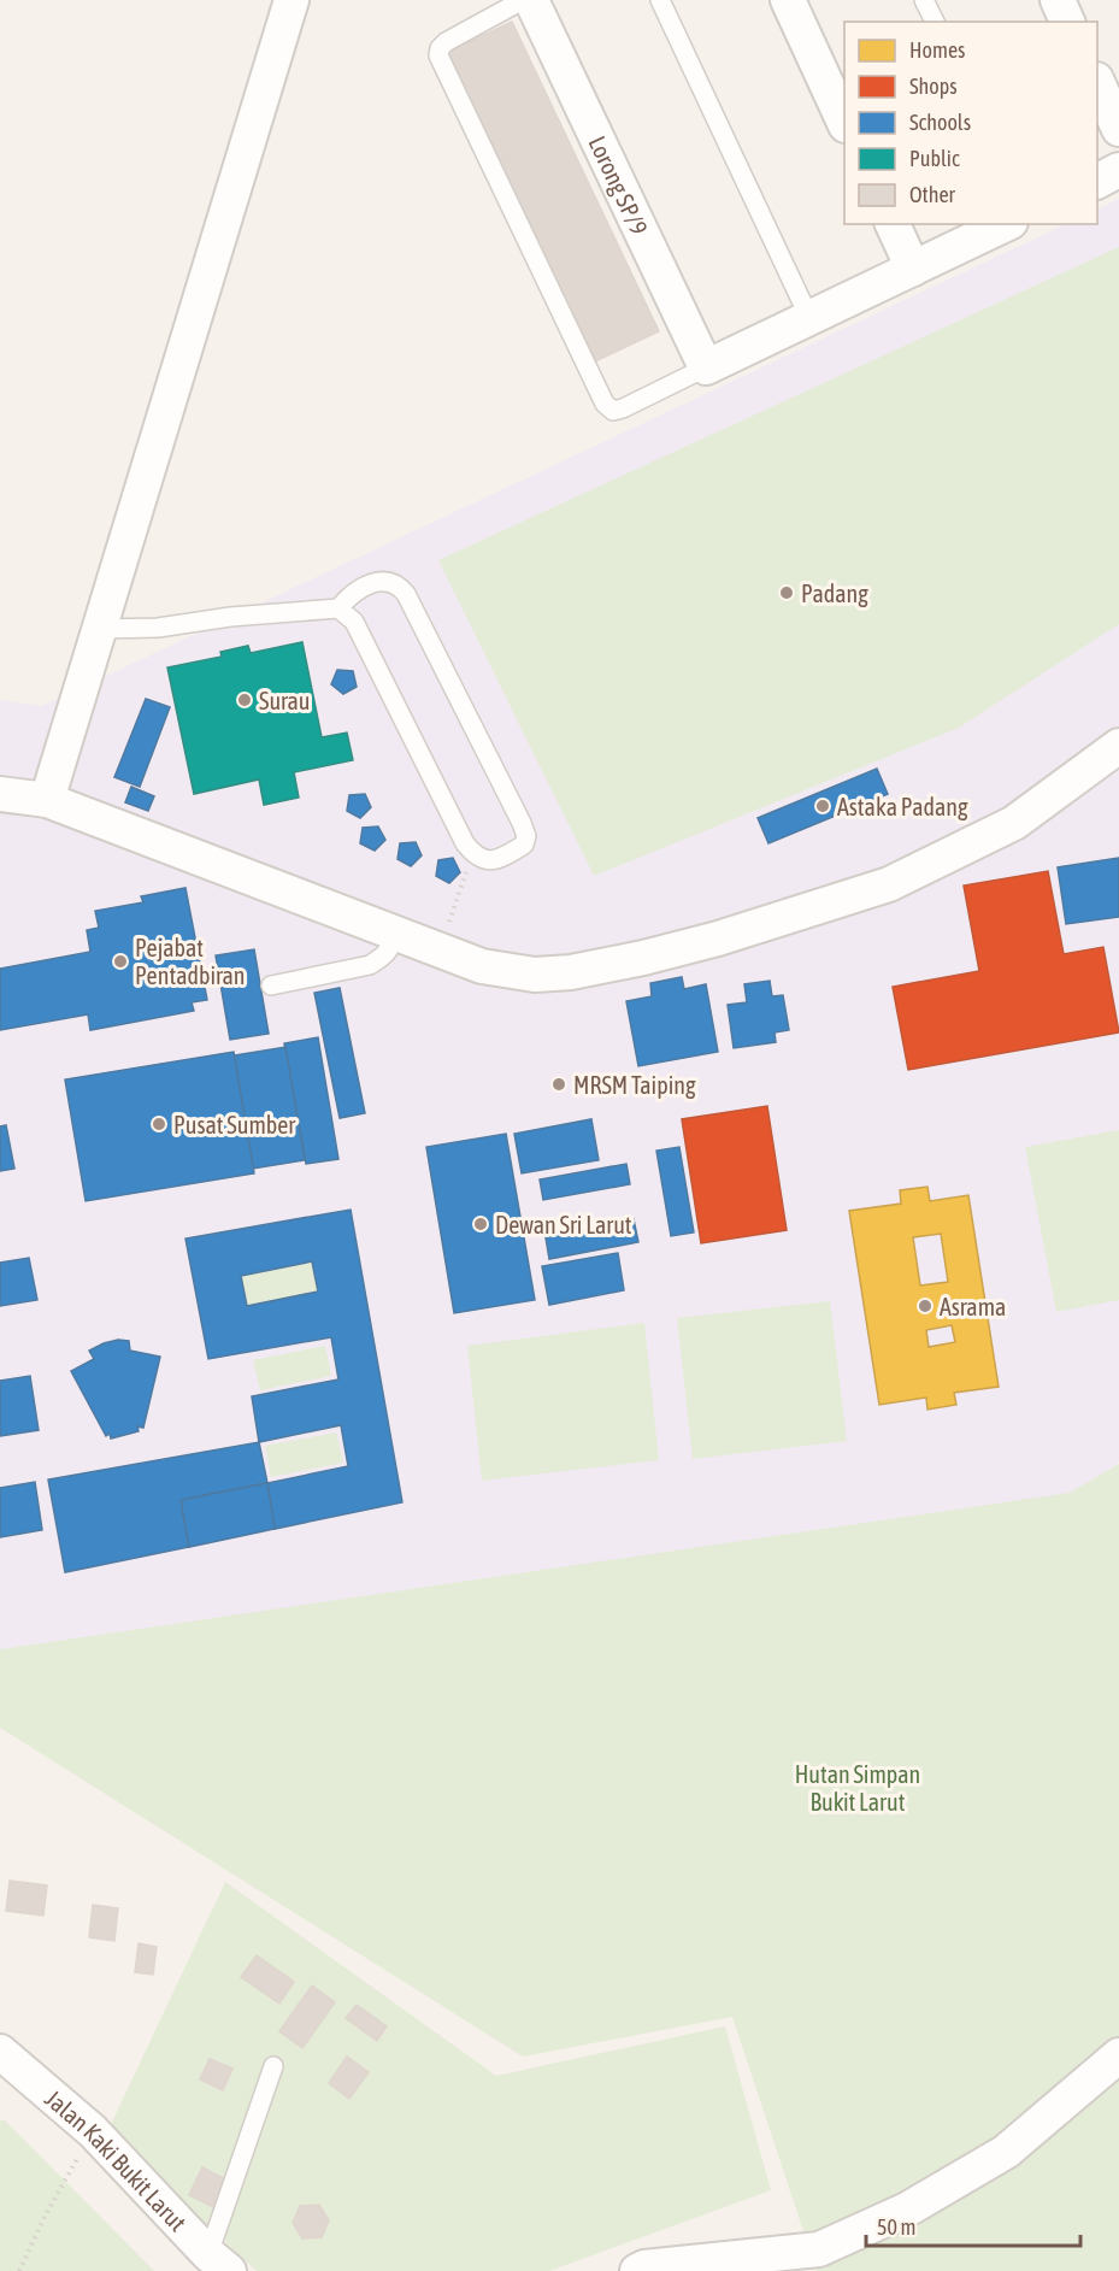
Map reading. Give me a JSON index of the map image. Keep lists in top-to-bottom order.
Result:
{
  "streets": {
    "street": ["Lorong SP/9", "Jalan Kaki Bukit Larut"]
  },
  "parks": ["Hutan Simpan Bukit Larut"],
  "places": [
    "Padang",
    "Surau",
    "Astaka Padang",
    "Pejabat Pentadbiran",
    "MRSM Taiping",
    "Pusat Sumber",
    "Dewan Sri Larut",
    "Asrama"
  ],
  "legend": [
    "Homes",
    "Shops",
    "Schools",
    "Public",
    "Other"
  ],
  "scale_bar": "50 m"
}
